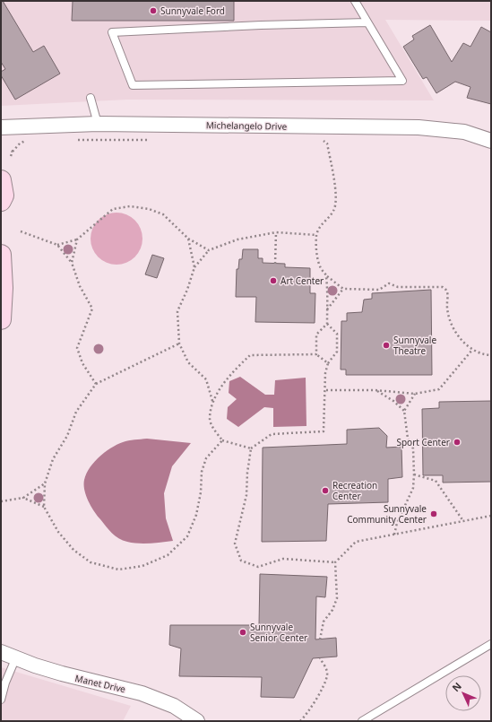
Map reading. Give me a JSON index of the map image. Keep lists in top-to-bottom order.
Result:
{
  "streets": {
    "street": ["Michelangelo Drive", "Manet Drive"]
  },
  "places": [
    "Sunnyvale Ford",
    "Art Center",
    "Sunnyvale Theatre",
    "Sport Center",
    "Recreation Center",
    "Sunnyvale Community Center",
    "Sunnyvale Senior Center"
  ],
  "north": "top left"
}
